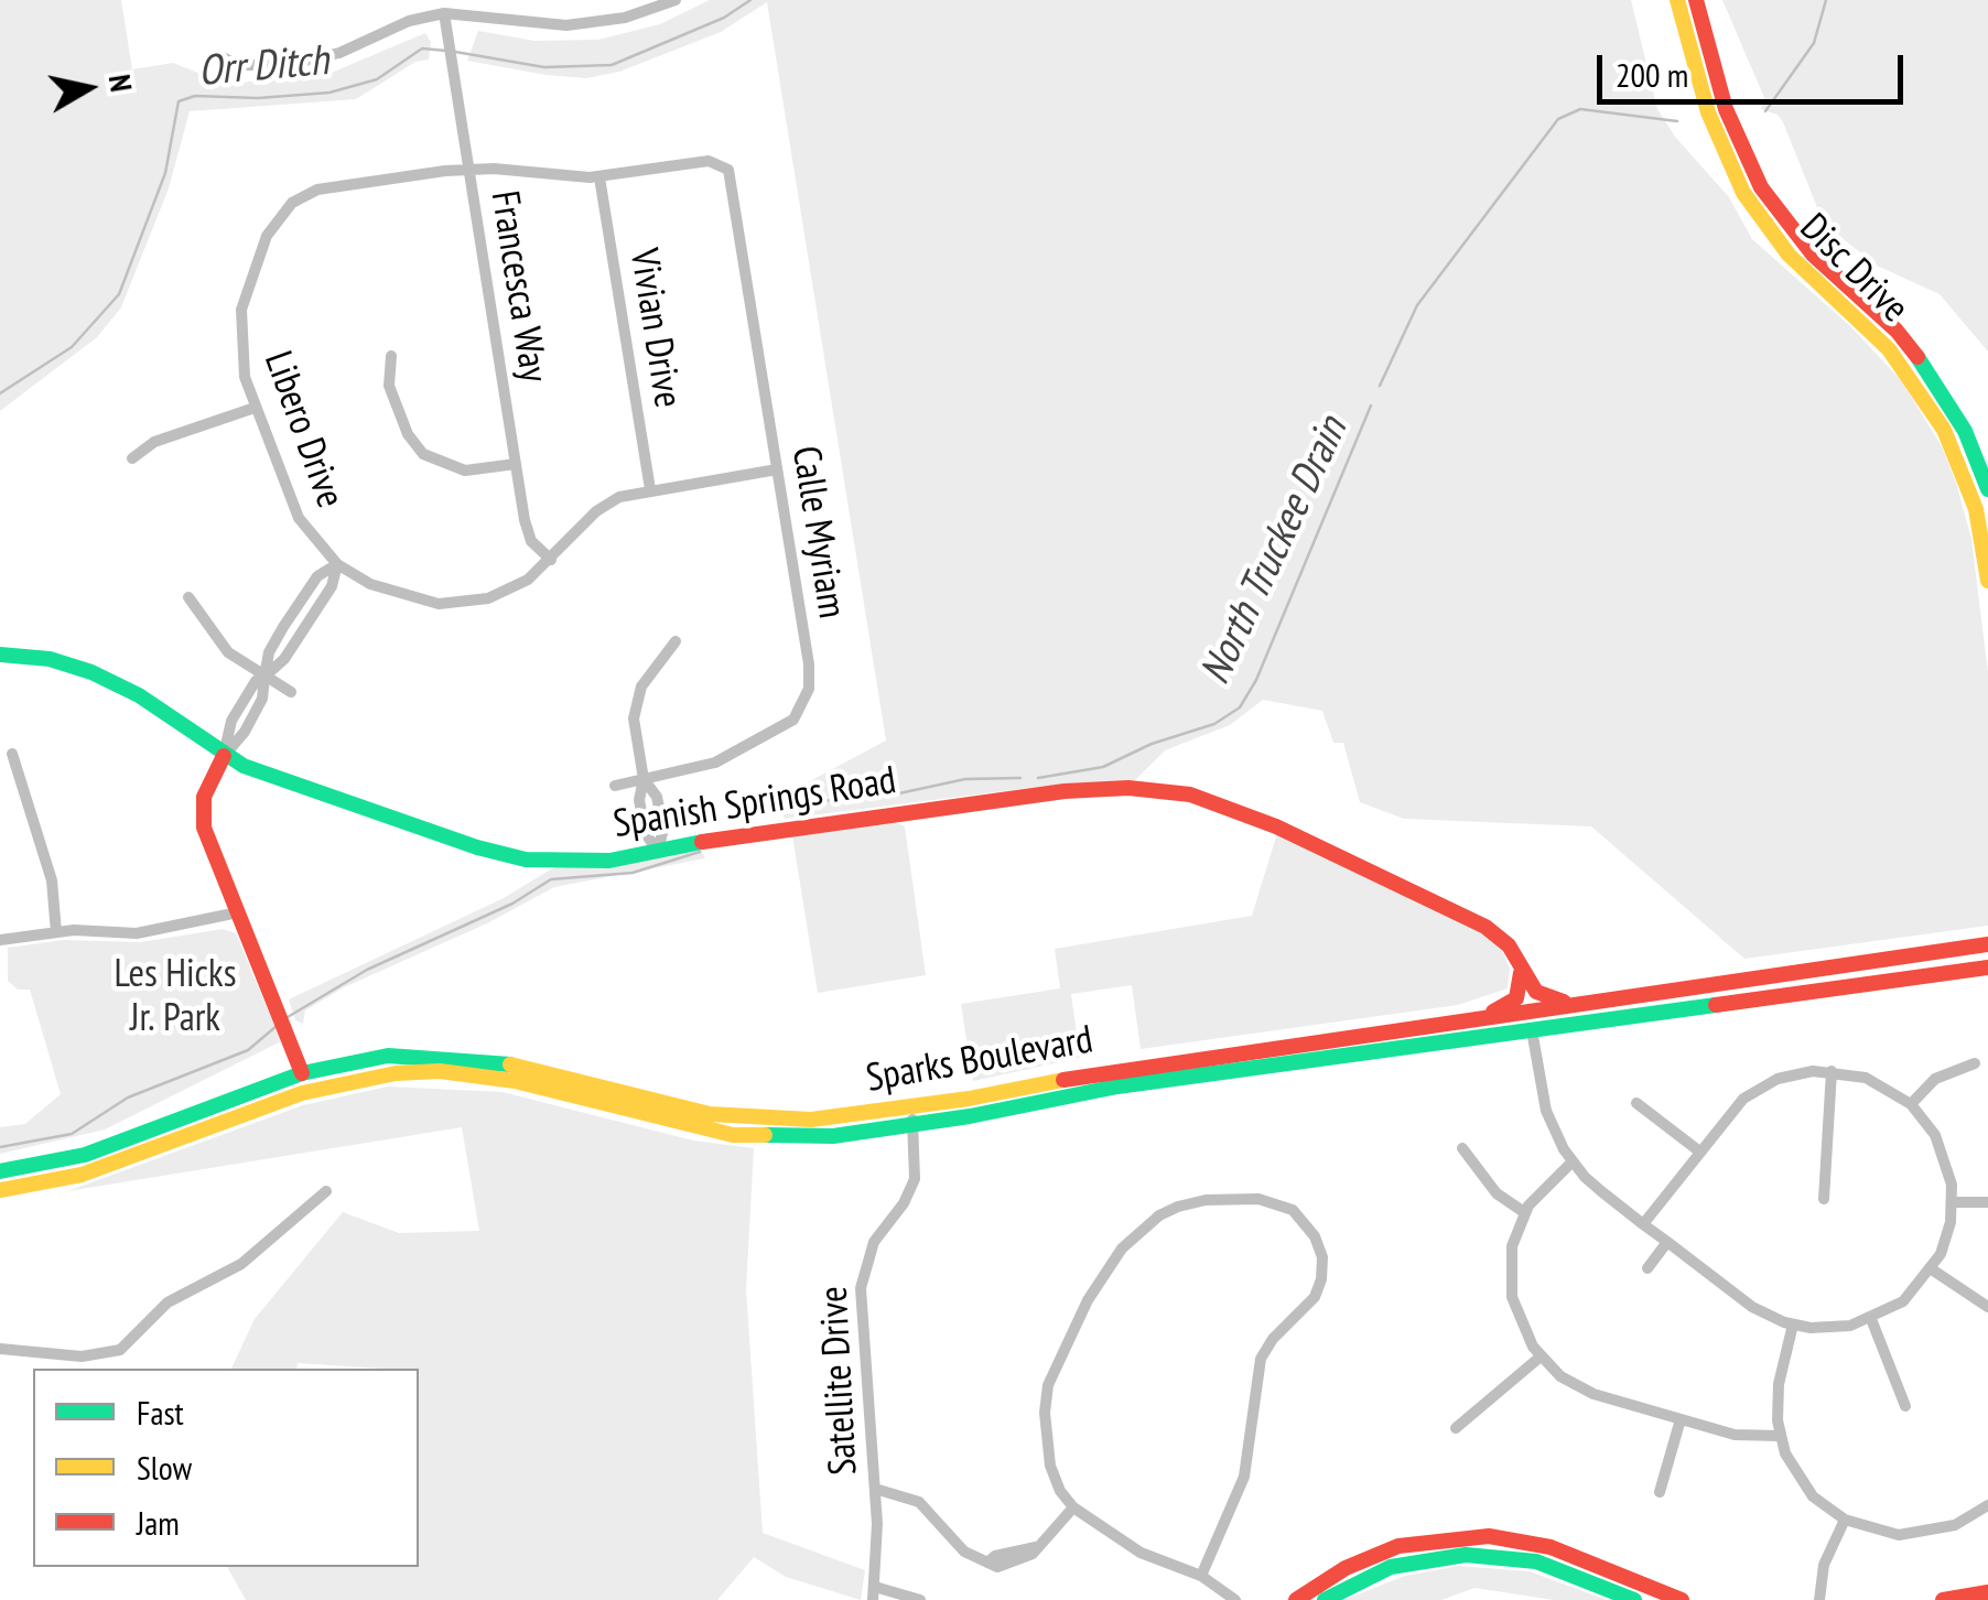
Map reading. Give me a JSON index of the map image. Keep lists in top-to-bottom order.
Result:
{
  "streets": {
    "main road": ["Disc Drive", "Spanish Springs Road", "Sparks Boulevard"],
    "street": [
      "Francesca Way",
      "Vivian Drive",
      "Libero Drive",
      "Calle Myriam",
      "Satellite Drive"
    ]
  },
  "crossings": [
    ["Francesca Way", "Libero Drive"],
    ["Vivian Drive", "Libero Drive"],
    ["Libero Drive", "Calle Myriam"],
    ["Spanish Springs Road", "Sparks Boulevard"],
    ["Sparks Boulevard", "Satellite Drive"]
  ],
  "water": ["Orr Ditch", "North Truckee Drain"],
  "parks": ["Les Hicks Jr. Park"],
  "legend": ["Fast", "Slow", "Jam"],
  "scale_bar": "200 m",
  "north": "right"
}
